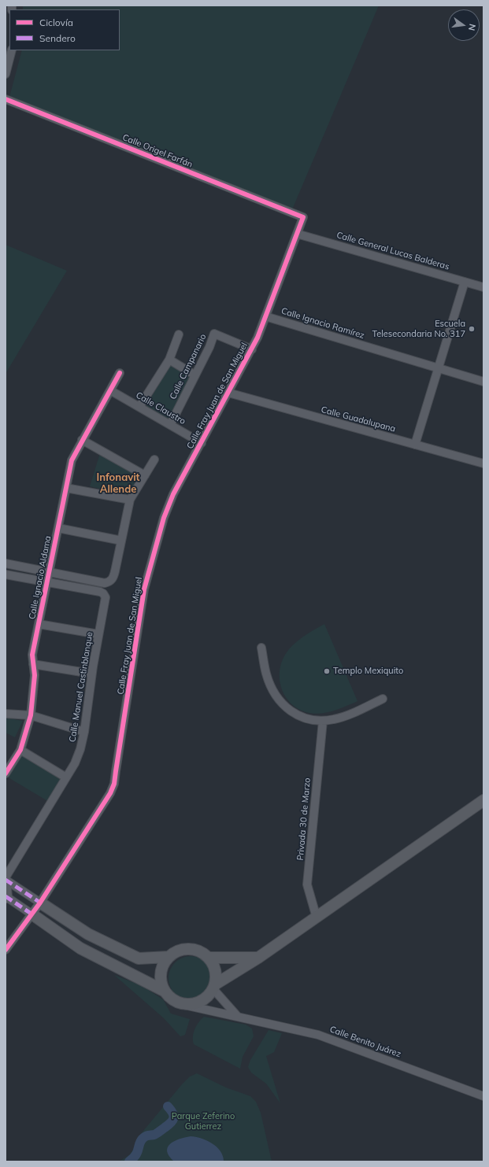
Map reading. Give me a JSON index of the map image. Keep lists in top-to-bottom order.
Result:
{
  "streets": {
    "street": [
      "Calle Origel Farfán",
      "Calle General Lucas Balderas",
      "Calle Ignacio Ramírez",
      "Calle Campanario",
      "Calle Fray Juan de San Miguel",
      "Calle Claustro",
      "Calle Guadalupana",
      "Calle Ignacio Aldama",
      "Calle Manuel Castinblanque",
      "Privada 30 de Marzo",
      "Calle Benito Juárez"
    ]
  },
  "crossings": [
    ["Calle Origel Farfán", "Calle Fray Juan de San Miguel"],
    ["Calle General Lucas Balderas", "Calle Fray Juan de San Miguel"],
    ["Calle Ignacio Ramírez", "Calle Fray Juan de San Miguel"],
    ["Calle Campanario", "Calle Fray Juan de San Miguel"],
    ["Calle Campanario", "Calle Claustro"],
    ["Calle Fray Juan de San Miguel", "Calle Claustro"],
    ["Calle Fray Juan de San Miguel", "Calle Guadalupana"],
    ["Calle Claustro", "Calle Ignacio Aldama"],
    ["Calle Ignacio Aldama", "Calle Manuel Castinblanque"]
  ],
  "districts": ["Infonavit Allende"],
  "parks": ["Parque Zeferino Gutierrez"],
  "places": ["Escuela Telesecondaria No. 317", "Templo Mexiquito"],
  "legend": ["Ciclovía", "Sendero"],
  "north": "right"
}
